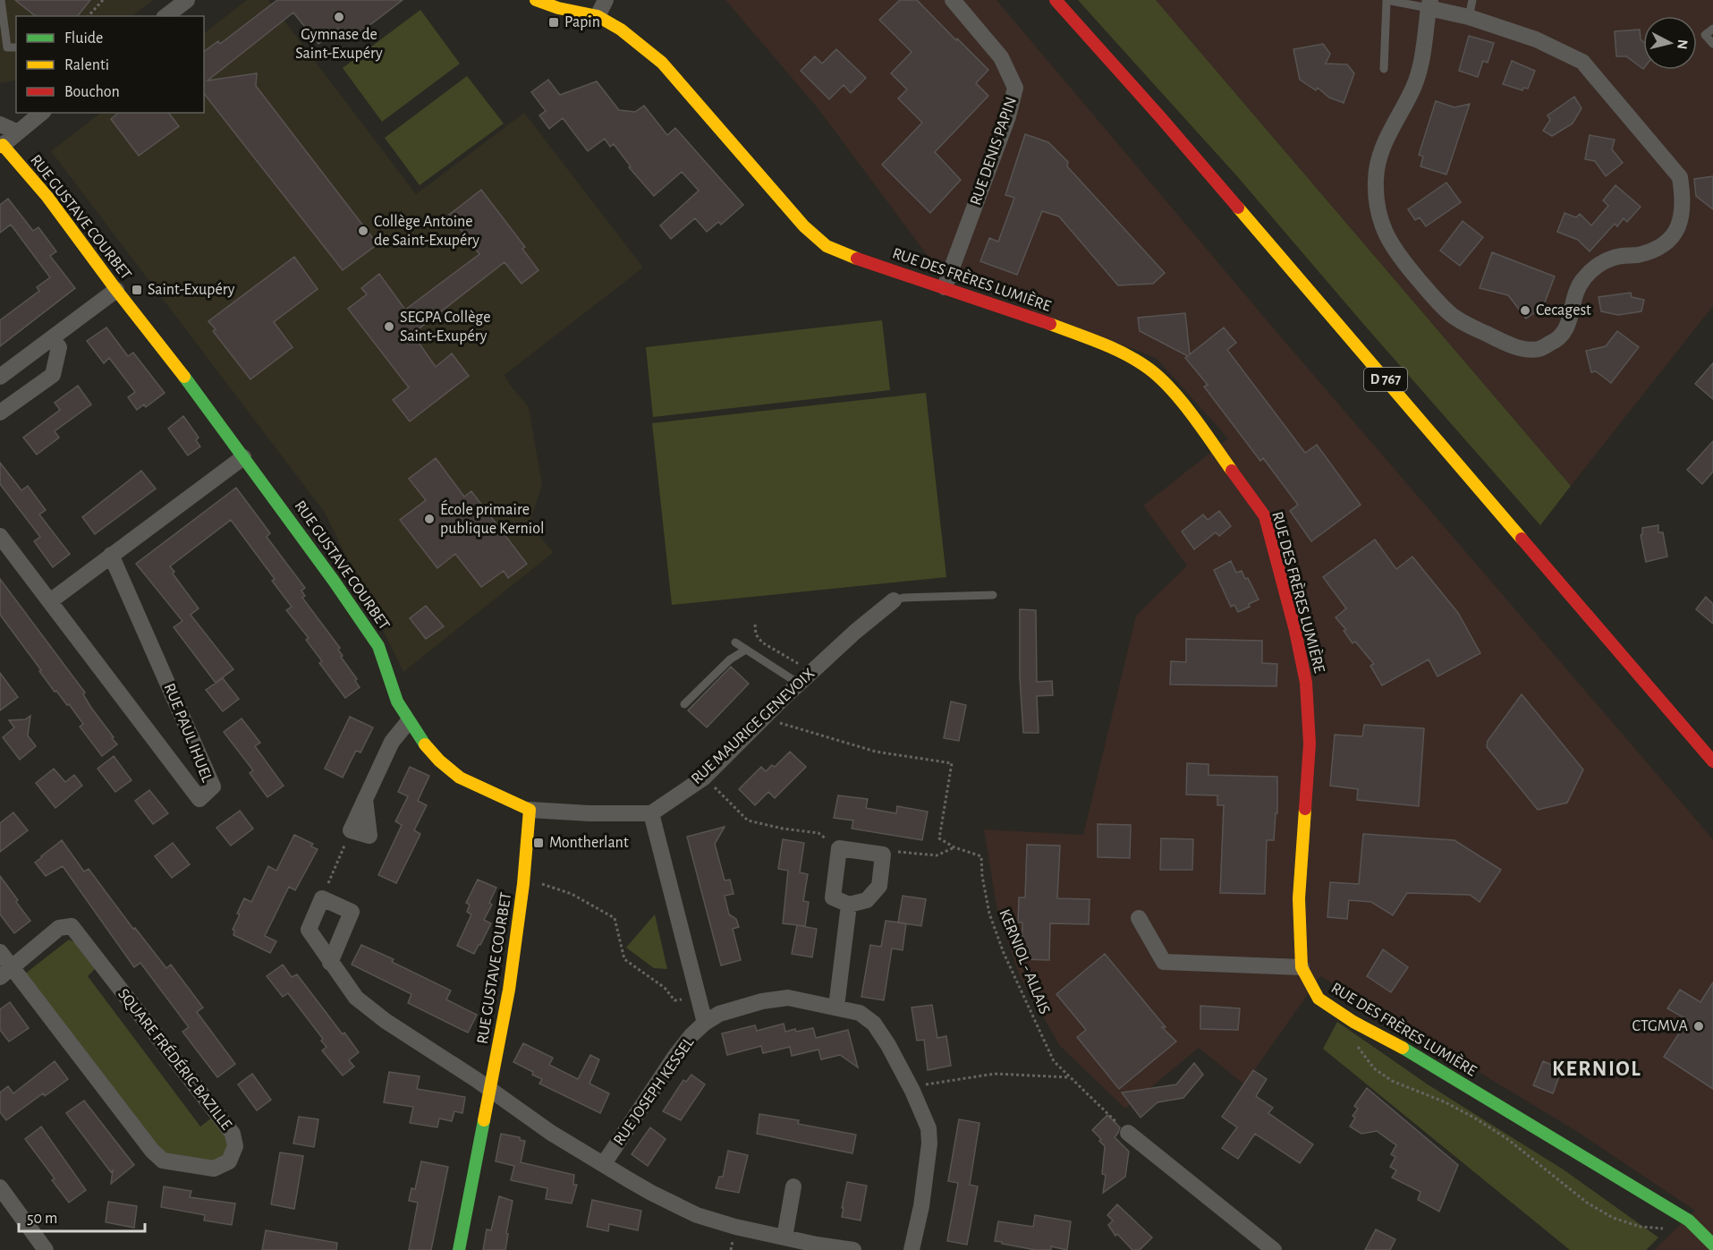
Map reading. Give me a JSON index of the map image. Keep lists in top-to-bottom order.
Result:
{
  "streets": {
    "street": [
      "RUE DENIS PAPIN",
      "RUE GUSTAVE COURBET",
      "RUE DES FRÈRES LUMIÈRE",
      "D 767",
      "RUE MAURICE GENEVOIX",
      "RUE PAUL IHUEL",
      "SQUARE FRÉDÉRIC BAZILLE",
      "RUE JOSEPH KESSEL"
    ],
    "path": ["KERNIOL - ALLAIS"]
  },
  "crossings": [
    ["RUE DENIS PAPIN", "RUE DES FRÈRES LUMIÈRE"]
  ],
  "districts": ["KERNIOL"],
  "places": {
    "other": [
      "Gymnase de Saint-Exupéry",
      "Collège Antoine de Saint-Exupéry",
      "Cecagest",
      "SEGPA Collège Saint-Exupéry",
      "École primaire publique Kerniol",
      "CTGMVA"
    ],
    "transit": ["Papin", "Saint-Exupéry", "Montherlant"]
  },
  "legend": ["Fluide", "Ralenti", "Bouchon"],
  "scale_bar": "50 m",
  "north": "right"
}
